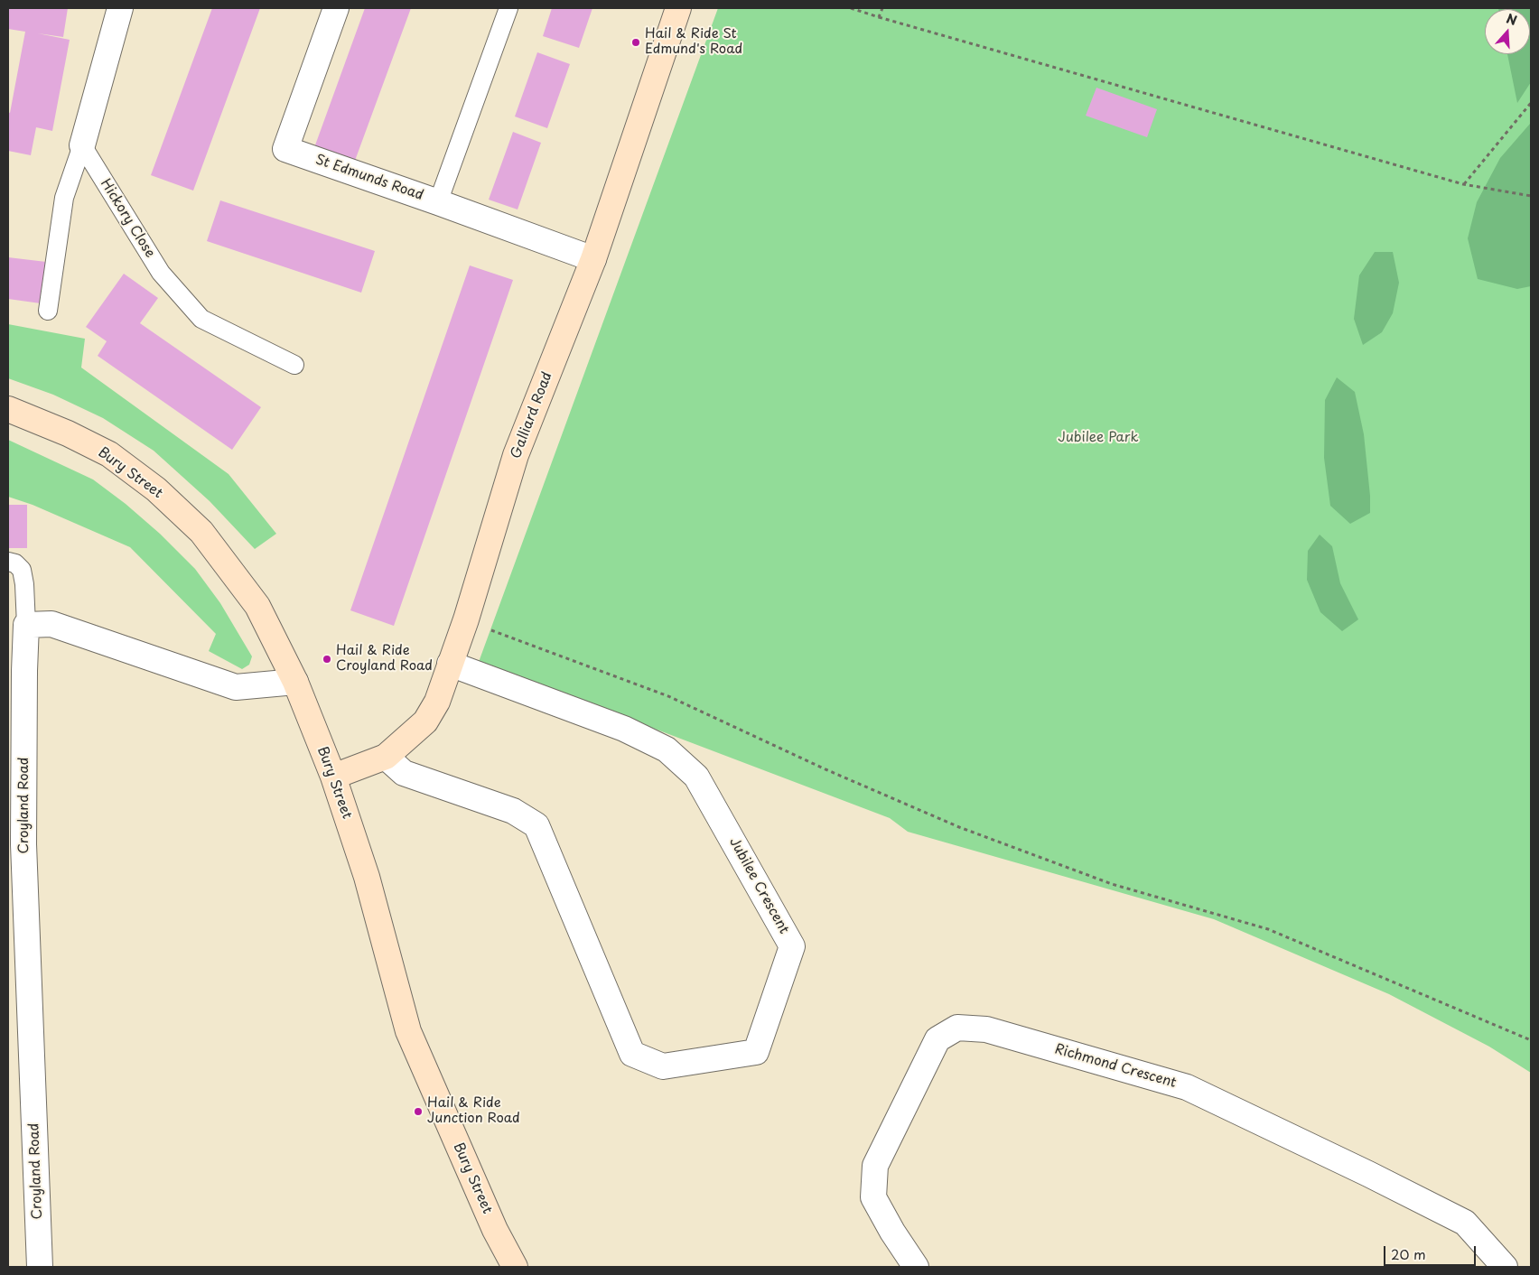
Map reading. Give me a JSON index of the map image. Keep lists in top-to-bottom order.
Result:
{
  "streets": {
    "street": [
      "St Edmunds Road",
      "Galliard Road",
      "Bury Street",
      "Croyland Road",
      "Jubilee Crescent",
      "Richmond Crescent"
    ],
    "lane": ["Hickory Close"]
  },
  "crossings": [
    ["St Edmunds Road", "Galliard Road"],
    ["Galliard Road", "Bury Street"],
    ["Galliard Road", "Jubilee Crescent"]
  ],
  "parks": ["Jubilee Park"],
  "places": ["Hail & Ride St Edmund's Road", "Hail & Ride Croyland Road", "Hail & Ride Junction Road"],
  "scale_bar": "20 m",
  "north": "top"
}
